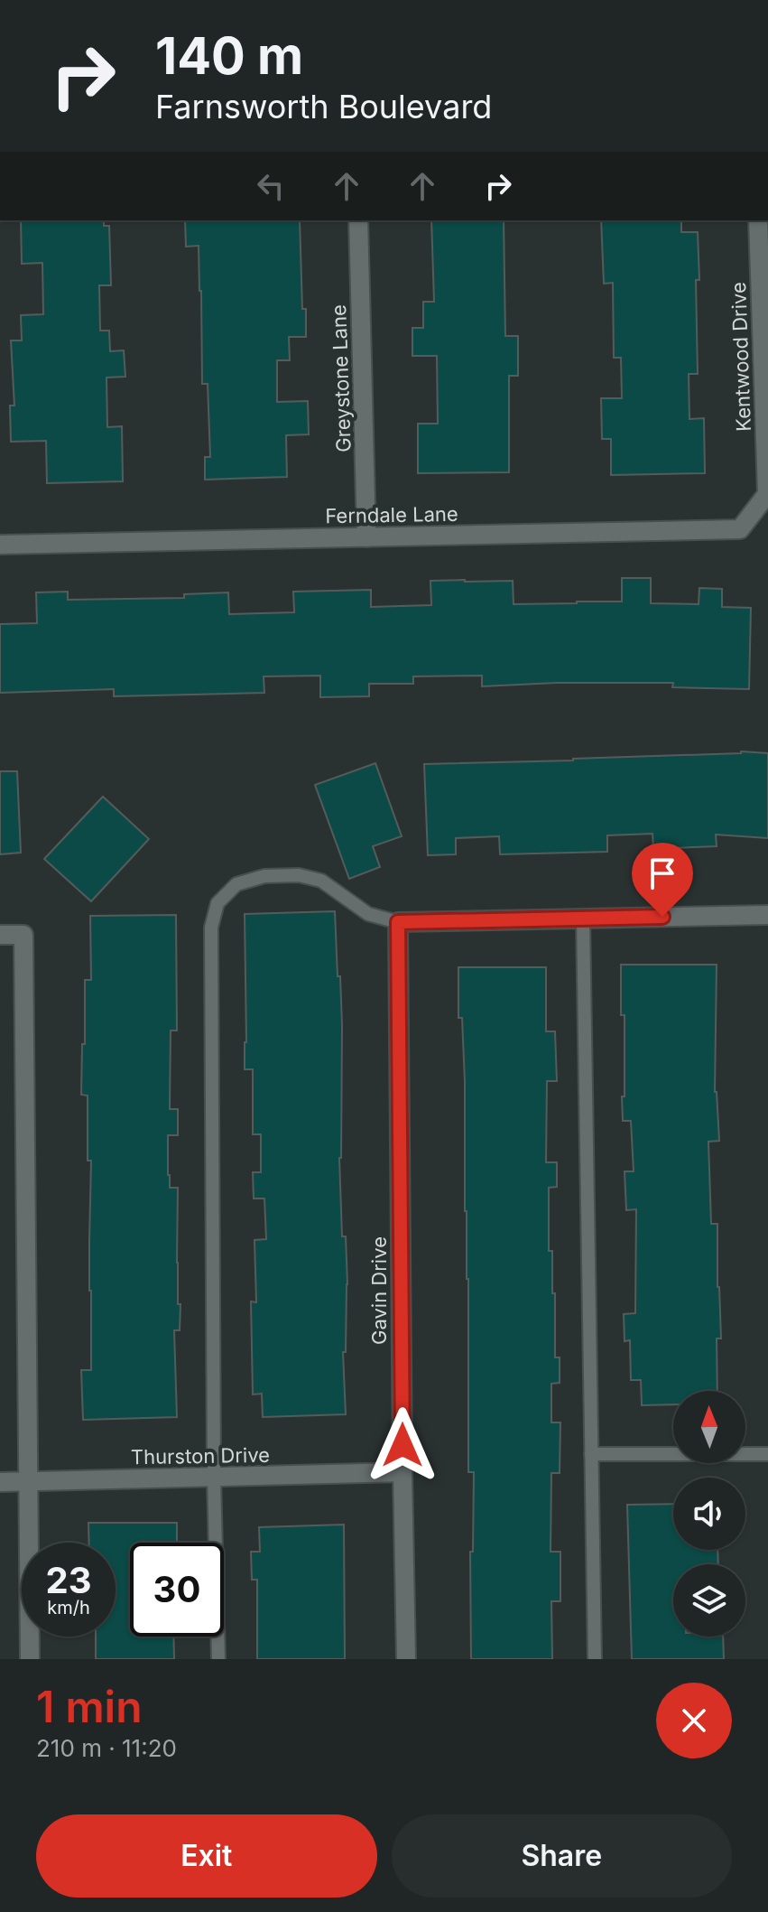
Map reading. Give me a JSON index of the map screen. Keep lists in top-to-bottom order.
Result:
{
  "streets": {
    "street": [
      "Kentwood Drive",
      "Greystone Lane",
      "Ferndale Lane",
      "Gavin Drive",
      "Thurston Drive"
    ]
  },
  "crossings": [
    ["Kentwood Drive", "Ferndale Lane"],
    ["Greystone Lane", "Ferndale Lane"],
    ["Gavin Drive", "Thurston Drive"]
  ],
  "north": "top",
  "page": {
    "turn": ["140 m", "Farnsworth Boulevard"],
    "speed": "23 km/h",
    "limit": "30",
    "heading": ["1 min", "210 m · 11:20"],
    "buttons": ["Exit", "Share"]
  }
}
